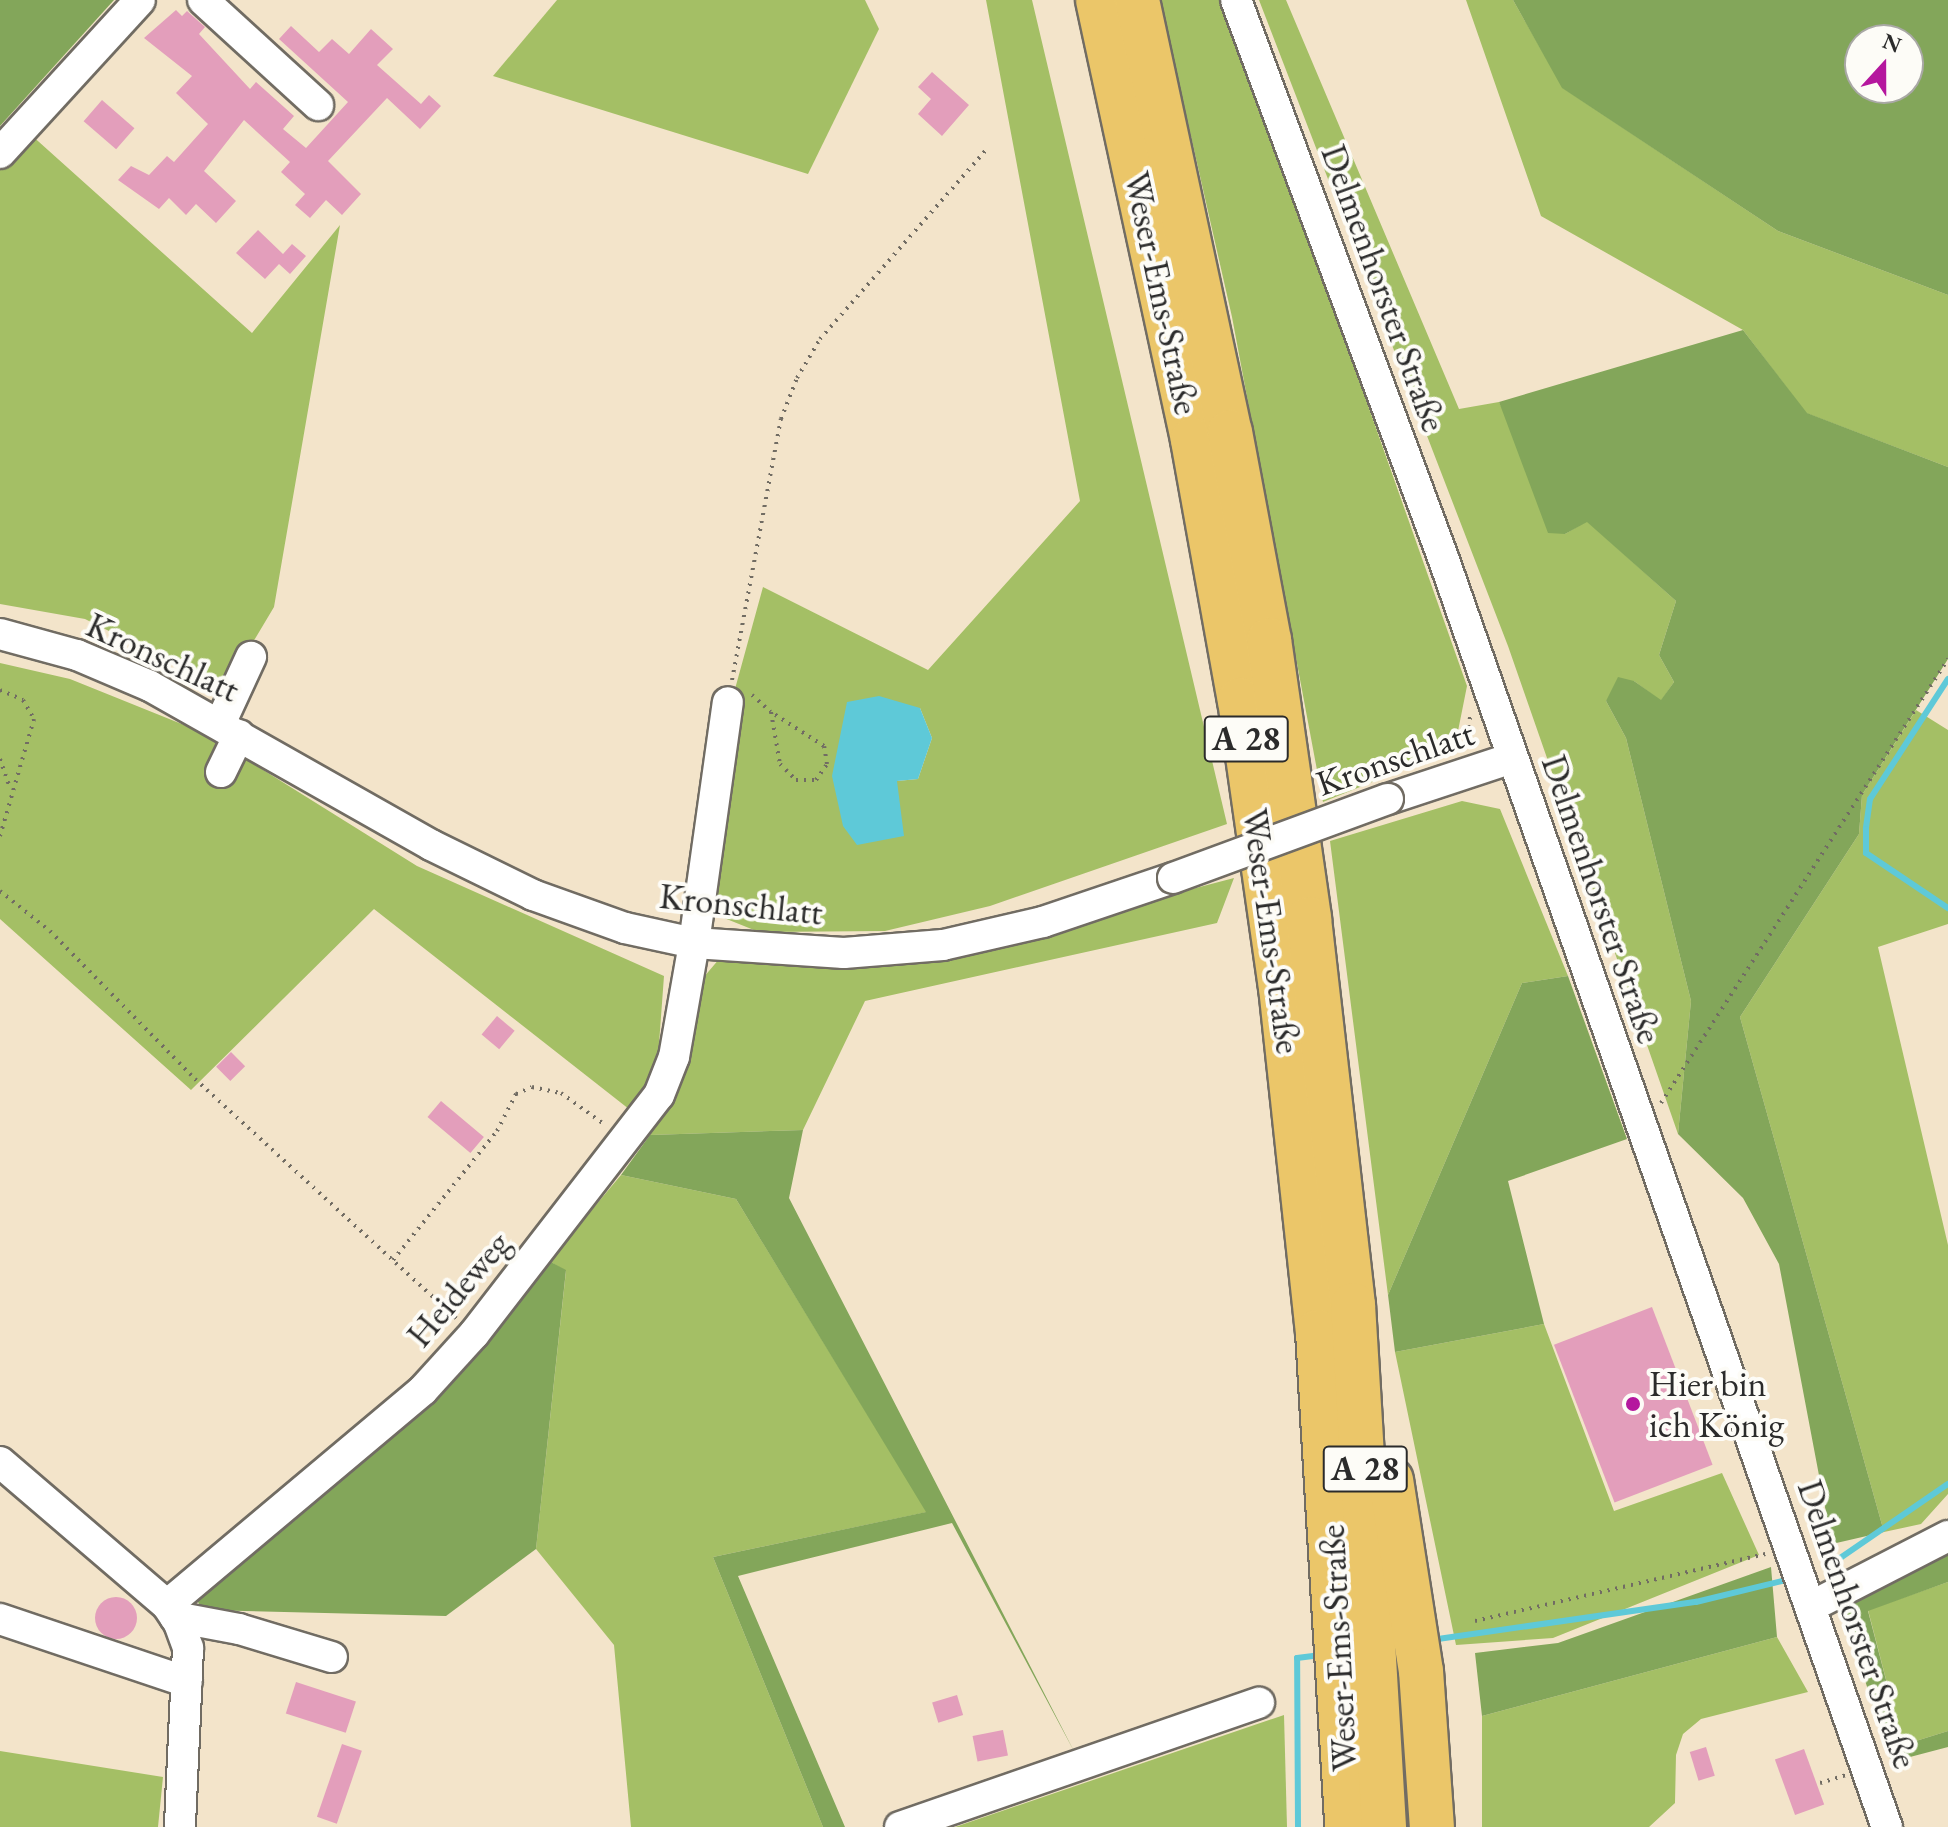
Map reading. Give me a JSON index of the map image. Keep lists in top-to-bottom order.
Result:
{
  "streets": {
    "highway": ["Weser-Ems-Straße", "A 28"],
    "street": ["Delmenhorster Straße", "Kronschlatt", "Heideweg"]
  },
  "crossings": [
    ["Delmenhorster Straße", "Kronschlatt"],
    ["Kronschlatt", "Heideweg"]
  ],
  "places": ["Hier bin ich König"],
  "north": "top"
}
